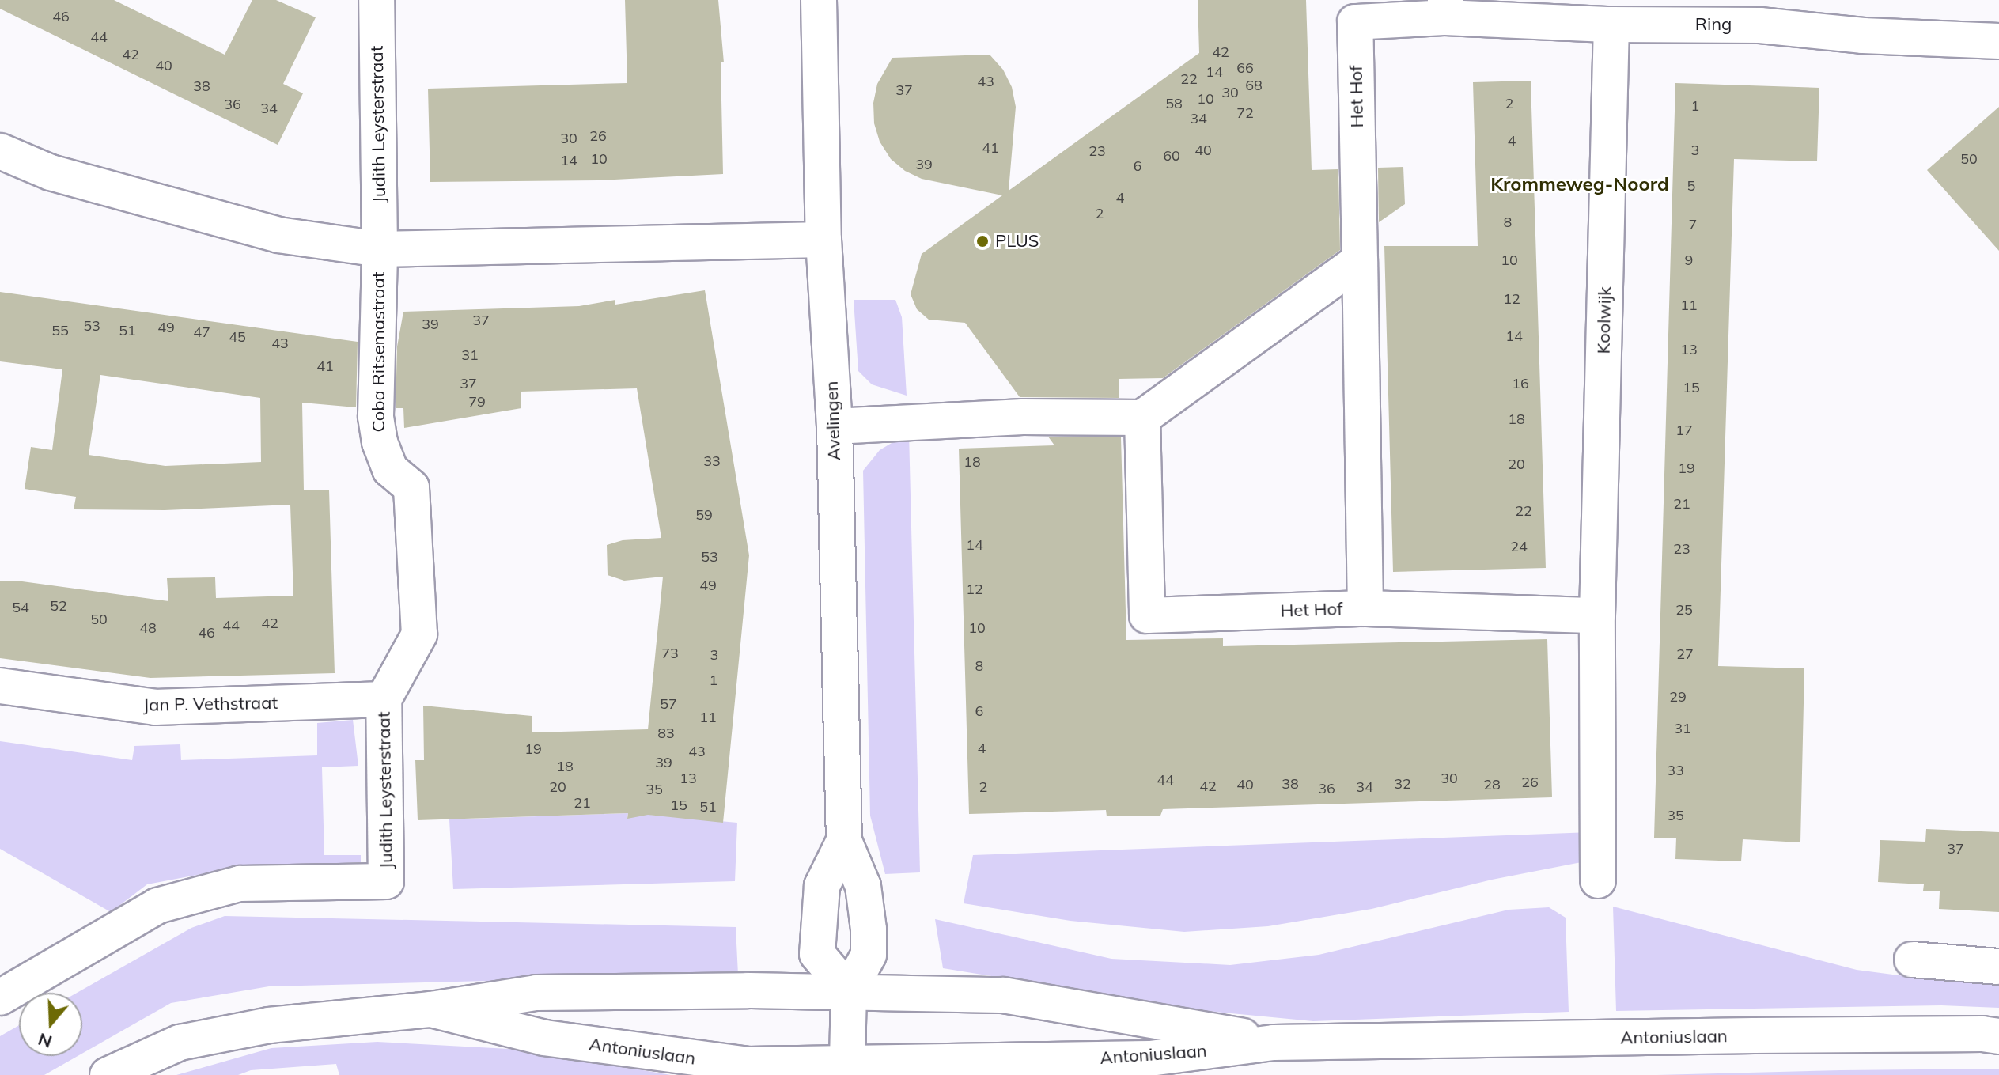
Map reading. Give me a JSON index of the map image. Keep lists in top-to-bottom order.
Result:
{
  "streets": {
    "street": [
      "Ring",
      "Het Hof",
      "Judith Leysterstraat",
      "Koolwijk",
      "Coba Ritsemastraat",
      "Avelingen",
      "Jan P. Vethstraat",
      "Antoniuslaan"
    ]
  },
  "crossings": [
    ["Ring", "Het Hof"],
    ["Ring", "Koolwijk"],
    ["Judith Leysterstraat", "Coba Ritsemastraat"],
    ["Judith Leysterstraat", "Jan P. Vethstraat"],
    ["Coba Ritsemastraat", "Avelingen"],
    ["Coba Ritsemastraat", "Jan P. Vethstraat"],
    ["Avelingen", "Antoniuslaan"]
  ],
  "districts": ["Krommeweg-Noord"],
  "places": ["PLUS"],
  "house_numbers": [
    "46",
    "44",
    "42",
    "42",
    "40",
    "66",
    "14",
    "22",
    "43",
    "68",
    "38",
    "37",
    "30",
    "10",
    "58",
    "2",
    "36",
    "1",
    "34",
    "72",
    "34",
    "26",
    "30",
    "4",
    "41",
    "40",
    "3",
    "23",
    "60",
    "10",
    "50",
    "14",
    "39",
    "6",
    "5",
    "4",
    "2",
    "8",
    "7",
    "10",
    "9",
    "12",
    "11",
    "37",
    "39",
    "53",
    "49",
    "55",
    "51",
    "47",
    "14",
    "45",
    "43",
    "13",
    "31",
    "41",
    "37",
    "16",
    "15",
    "79",
    "18",
    "17",
    "33",
    "18",
    "20",
    "19",
    "21",
    "22",
    "59",
    "14",
    "24",
    "23",
    "53",
    "49",
    "12",
    "52",
    "54",
    "25",
    "50",
    "42",
    "44",
    "48",
    "10",
    "46",
    "73",
    "27",
    "3",
    "8",
    "1",
    "29",
    "57",
    "6",
    "11",
    "31",
    "83",
    "4",
    "19",
    "43",
    "39",
    "18",
    "33",
    "13",
    "30",
    "44",
    "26",
    "38",
    "32",
    "40",
    "28",
    "42",
    "20",
    "2",
    "34",
    "36",
    "35",
    "21",
    "15",
    "51",
    "35",
    "37"
  ],
  "north": "bottom"
}
